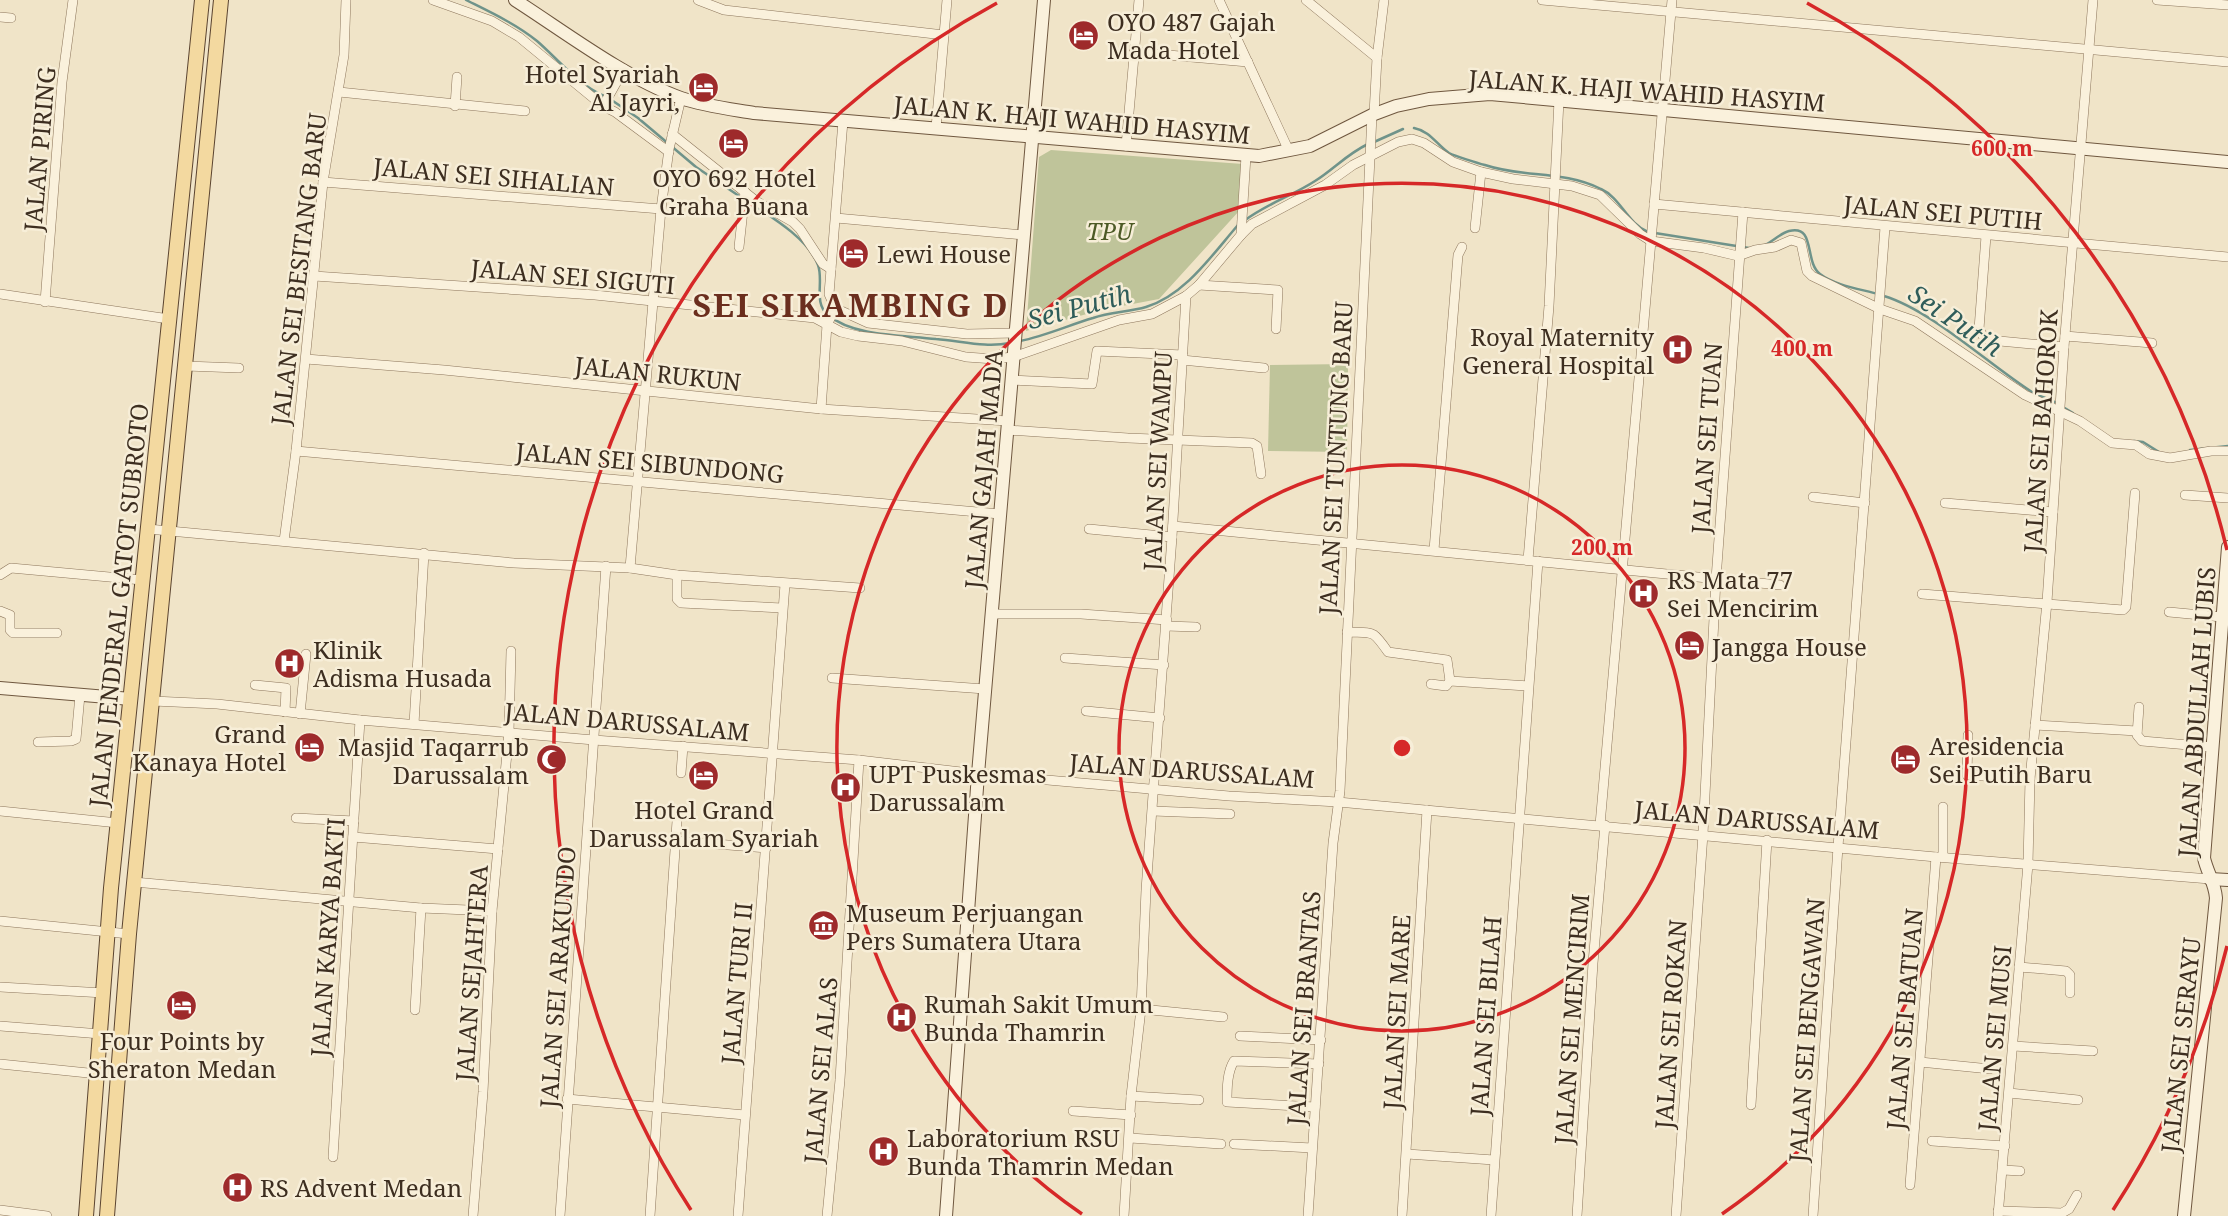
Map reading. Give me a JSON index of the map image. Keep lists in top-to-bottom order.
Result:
{
  "streets": {
    "main road": ["JALAN JENDERAL GATOT SUBROTO"],
    "street": [
      "JALAN K. HAJI WAHID HASYIM",
      "JALAN PIRING",
      "JALAN SEI SIHALIAN",
      "JALAN SEI PUTIH",
      "JALAN SEI BESITANG BARU",
      "JALAN SEI SIGUTI",
      "JALAN RUKUN",
      "JALAN SEI BAHOROK",
      "JALAN SEI TUAN",
      "JALAN SEI TUNTUNG BARU",
      "JALAN SEI WAMPU",
      "JALAN SEI SIBUNDONG",
      "JALAN GAJAH MADA",
      "JALAN ABDULLAH LUBIS",
      "JALAN DARUSSALAM",
      "JALAN KARYA BAKTI",
      "JALAN SEJAHTERA",
      "JALAN SEI ARAKUNDO",
      "JALAN TURI II",
      "JALAN SEI BRANTAS",
      "JALAN SEI MARE",
      "JALAN SEI BILAH",
      "JALAN SEI MENCIRIM",
      "JALAN SEI BATUAN",
      "JALAN SEI ROKAN",
      "JALAN SEI BENGAWAN",
      "JALAN SEI MUSI",
      "JALAN SEI SERAYU",
      "JALAN SEI ALAS"
    ]
  },
  "crossings": [
    ["JALAN K. HAJI WAHID HASYIM", "JALAN SEI BAHOROK"],
    ["JALAN K. HAJI WAHID HASYIM", "JALAN SEI TUNTUNG BARU"],
    ["JALAN K. HAJI WAHID HASYIM", "JALAN GAJAH MADA"],
    ["JALAN K. HAJI WAHID HASYIM", "JALAN SEI BILAH"],
    ["JALAN K. HAJI WAHID HASYIM", "JALAN SEI MENCIRIM"],
    ["JALAN SEI SIHALIAN", "JALAN SEI BESITANG BARU"],
    ["JALAN SEI PUTIH", "JALAN SEI BAHOROK"],
    ["JALAN SEI PUTIH", "JALAN SEI TUAN"],
    ["JALAN SEI PUTIH", "JALAN SEI MENCIRIM"],
    ["JALAN SEI PUTIH", "JALAN SEI BENGAWAN"],
    ["JALAN SEI BESITANG BARU", "JALAN SEI SIGUTI"],
    ["JALAN SEI BESITANG BARU", "JALAN RUKUN"],
    ["JALAN SEI BESITANG BARU", "JALAN SEI SIBUNDONG"],
    ["JALAN RUKUN", "JALAN SEI WAMPU"],
    ["JALAN RUKUN", "JALAN GAJAH MADA"],
    ["JALAN SEI BAHOROK", "JALAN DARUSSALAM"],
    ["JALAN SEI BAHOROK", "JALAN SEI MUSI"],
    ["JALAN SEI TUAN", "JALAN DARUSSALAM"],
    ["JALAN SEI TUAN", "JALAN SEI ROKAN"],
    ["JALAN SEI TUNTUNG BARU", "JALAN DARUSSALAM"],
    ["JALAN SEI TUNTUNG BARU", "JALAN SEI BRANTAS"],
    ["JALAN SEI WAMPU", "JALAN DARUSSALAM"],
    ["JALAN SEI SIBUNDONG", "JALAN GAJAH MADA"],
    ["JALAN GAJAH MADA", "JALAN DARUSSALAM"],
    ["JALAN JENDERAL GATOT SUBROTO", "JALAN DARUSSALAM"],
    ["JALAN ABDULLAH LUBIS", "JALAN DARUSSALAM"],
    ["JALAN ABDULLAH LUBIS", "JALAN SEI SERAYU"],
    ["JALAN DARUSSALAM", "JALAN KARYA BAKTI"],
    ["JALAN DARUSSALAM", "JALAN SEJAHTERA"],
    ["JALAN DARUSSALAM", "JALAN SEI ARAKUNDO"],
    ["JALAN DARUSSALAM", "JALAN TURI II"],
    ["JALAN DARUSSALAM", "JALAN SEI BRANTAS"],
    ["JALAN DARUSSALAM", "JALAN SEI MARE"],
    ["JALAN DARUSSALAM", "JALAN SEI BILAH"],
    ["JALAN DARUSSALAM", "JALAN SEI MENCIRIM"],
    ["JALAN DARUSSALAM", "JALAN SEI BATUAN"],
    ["JALAN DARUSSALAM", "JALAN SEI ROKAN"],
    ["JALAN DARUSSALAM", "JALAN SEI BENGAWAN"],
    ["JALAN DARUSSALAM", "JALAN SEI MUSI"],
    ["JALAN DARUSSALAM", "JALAN SEI SERAYU"],
    ["JALAN DARUSSALAM", "JALAN SEI ALAS"]
  ],
  "districts": ["SEI SIKAMBING D"],
  "water": ["Sei Putih"],
  "parks": ["TPU"],
  "places": {
    "hotel": [
      "OYO 487 Gajah Mada Hotel",
      "Hotel Syariah Al Jayri,",
      "OYO 692 Hotel Graha Buana",
      "Lewi House",
      "Jangga House",
      "Grand Kanaya Hotel",
      "Aresidencia Sei Putih Baru",
      "Hotel Grand Darussalam Syariah",
      "Four Points by Sheraton Medan"
    ],
    "hospital": [
      "Royal Maternity General Hospital",
      "RS Mata 77 Sei Mencirim",
      "Klinik Adisma Husada",
      "UPT Puskesmas Darussalam",
      "Rumah Sakit Umum Bunda Thamrin",
      "Laboratorium RSU Bunda Thamrin Medan",
      "RS Advent Medan"
    ],
    "mosque": ["Masjid Taqarrub Darussalam"],
    "museum": ["Museum Perjuangan Pers Sumatera Utara"]
  },
  "rings": ["600 m", "400 m", "200 m"]
}
